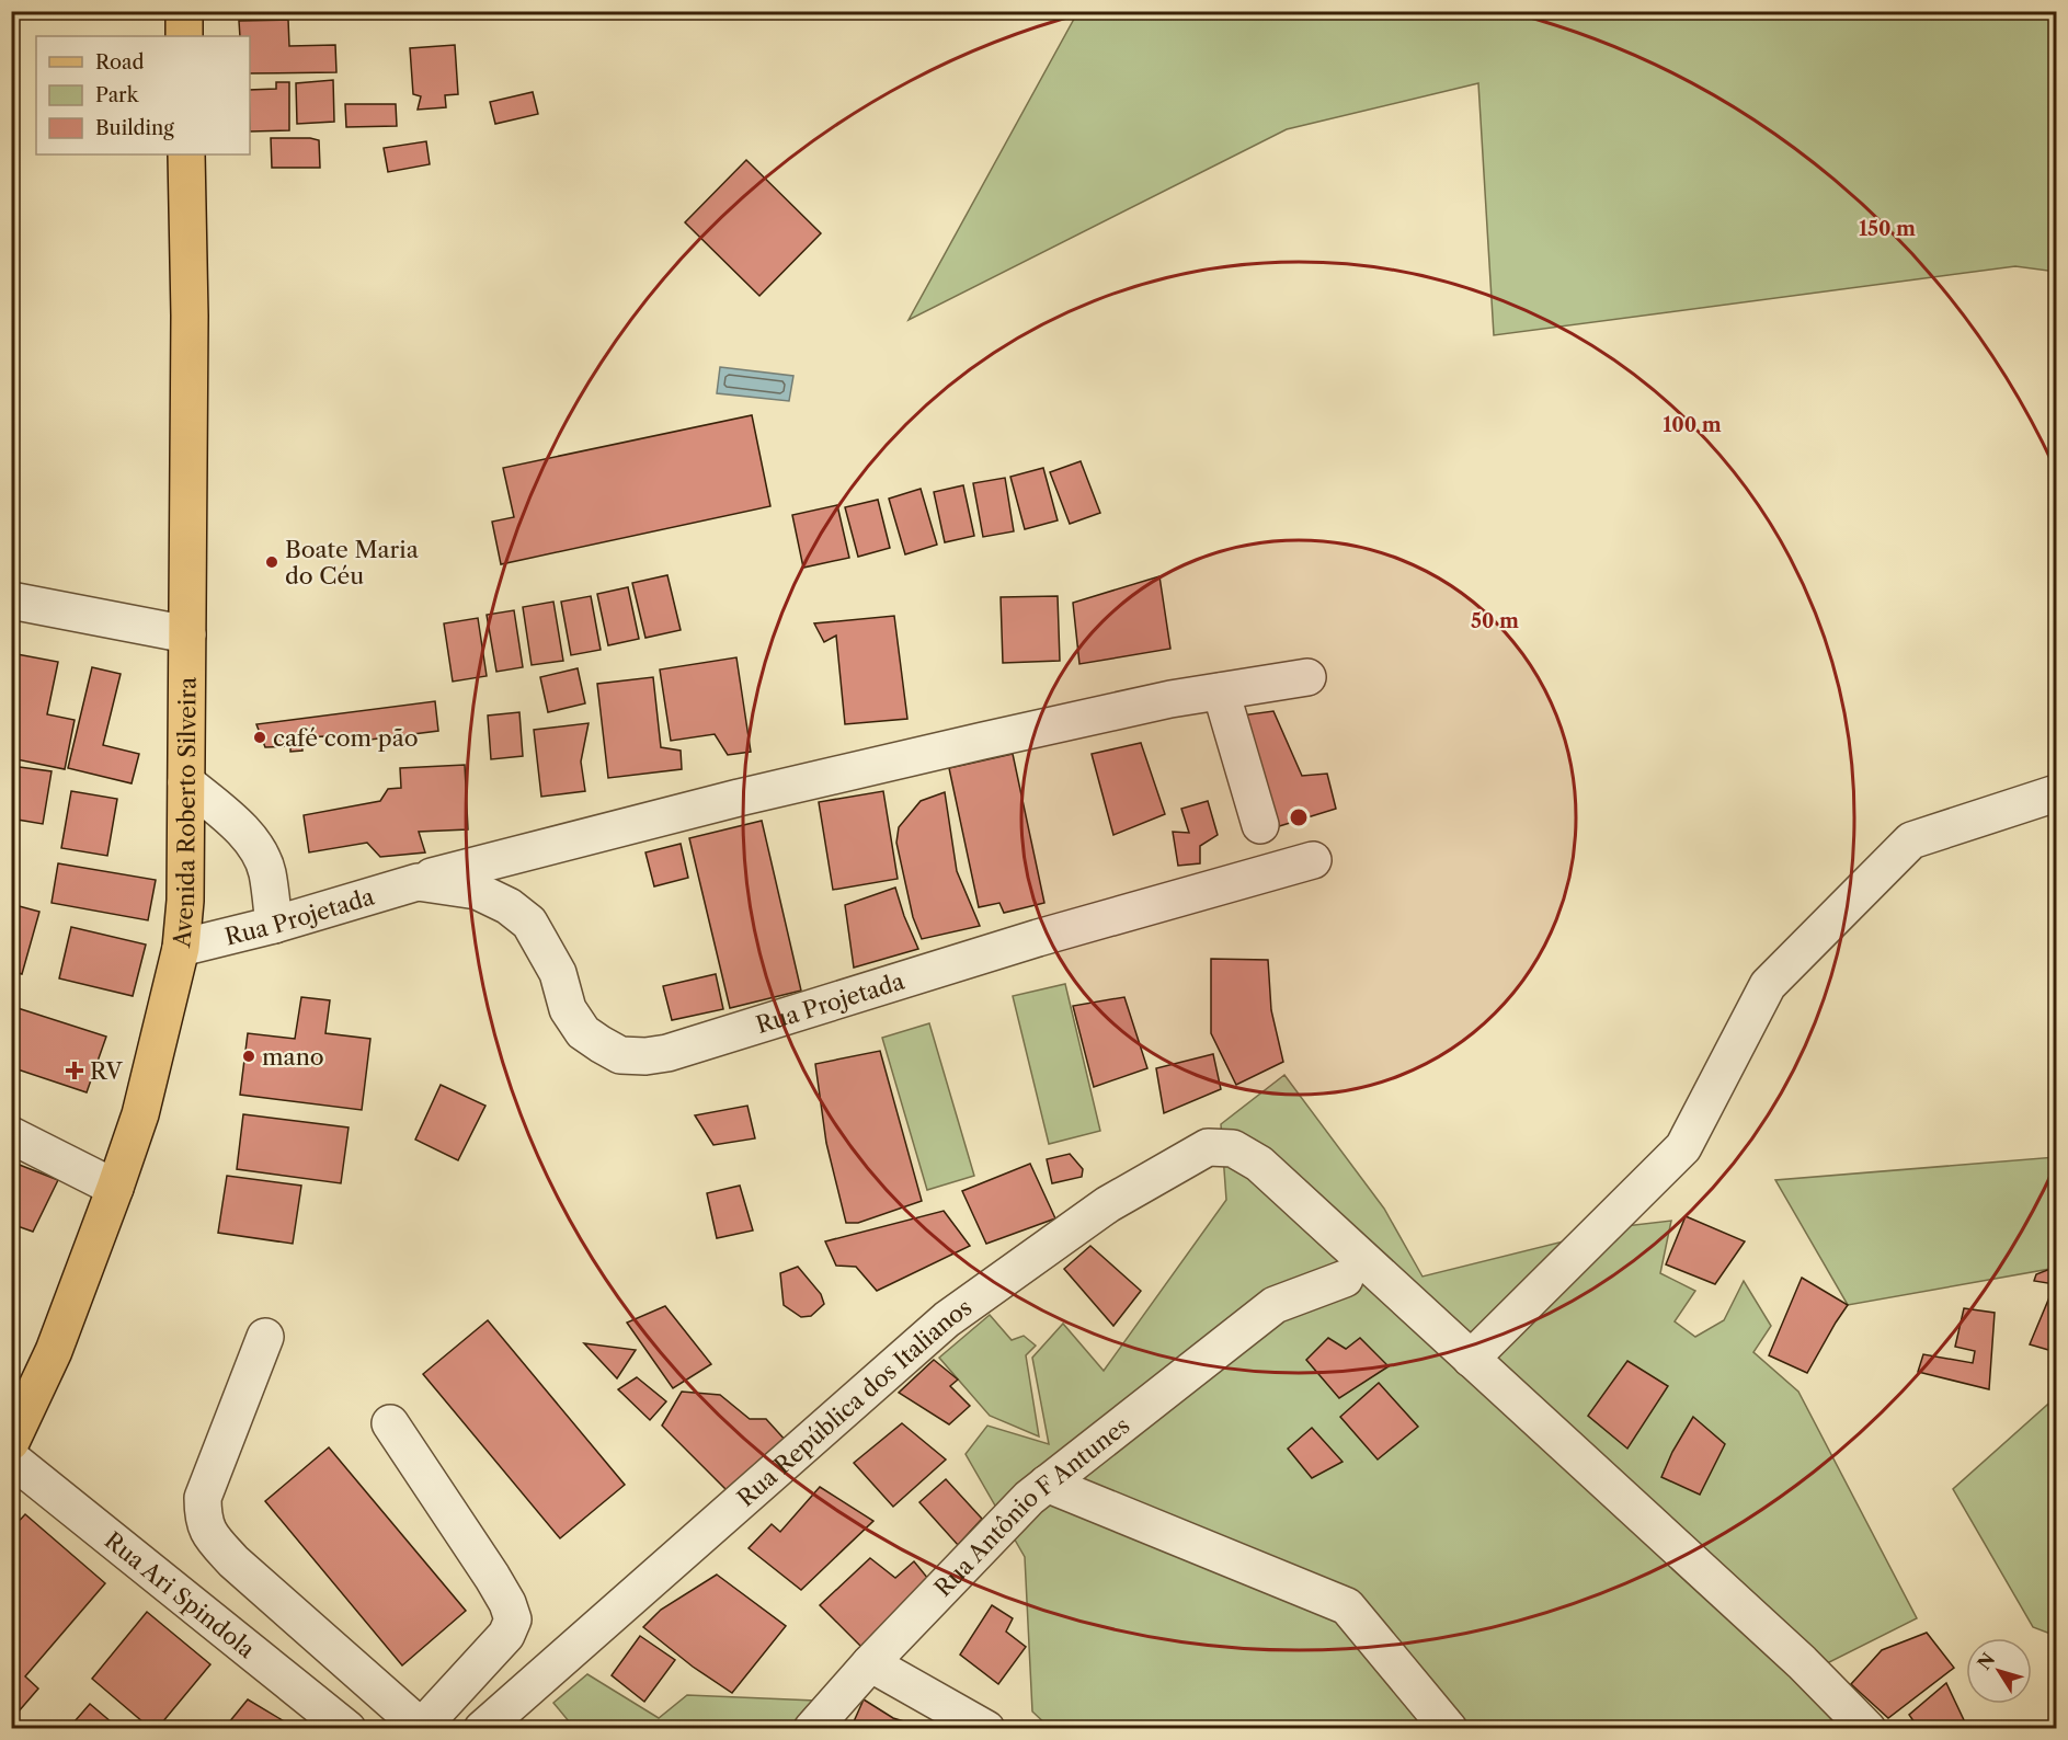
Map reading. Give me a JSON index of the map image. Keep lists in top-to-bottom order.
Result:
{
  "streets": {
    "main road": ["Avenida Roberto Silveira"],
    "street": [
      "Rua Projetada",
      "Rua República dos Italianos",
      "Rua Antônio F Antunes",
      "Rua Ari Spindola"
    ]
  },
  "crossings": [
    ["Avenida Roberto Silveira", "Rua Projetada"]
  ],
  "places": {
    "other": ["Boate Maria do Céu", "café com pão", "mano"],
    "health": ["RV"]
  },
  "legend": ["Road", "Park", "Building"],
  "north": "top left",
  "rings": ["150 m", "100 m", "50 m"]
}
